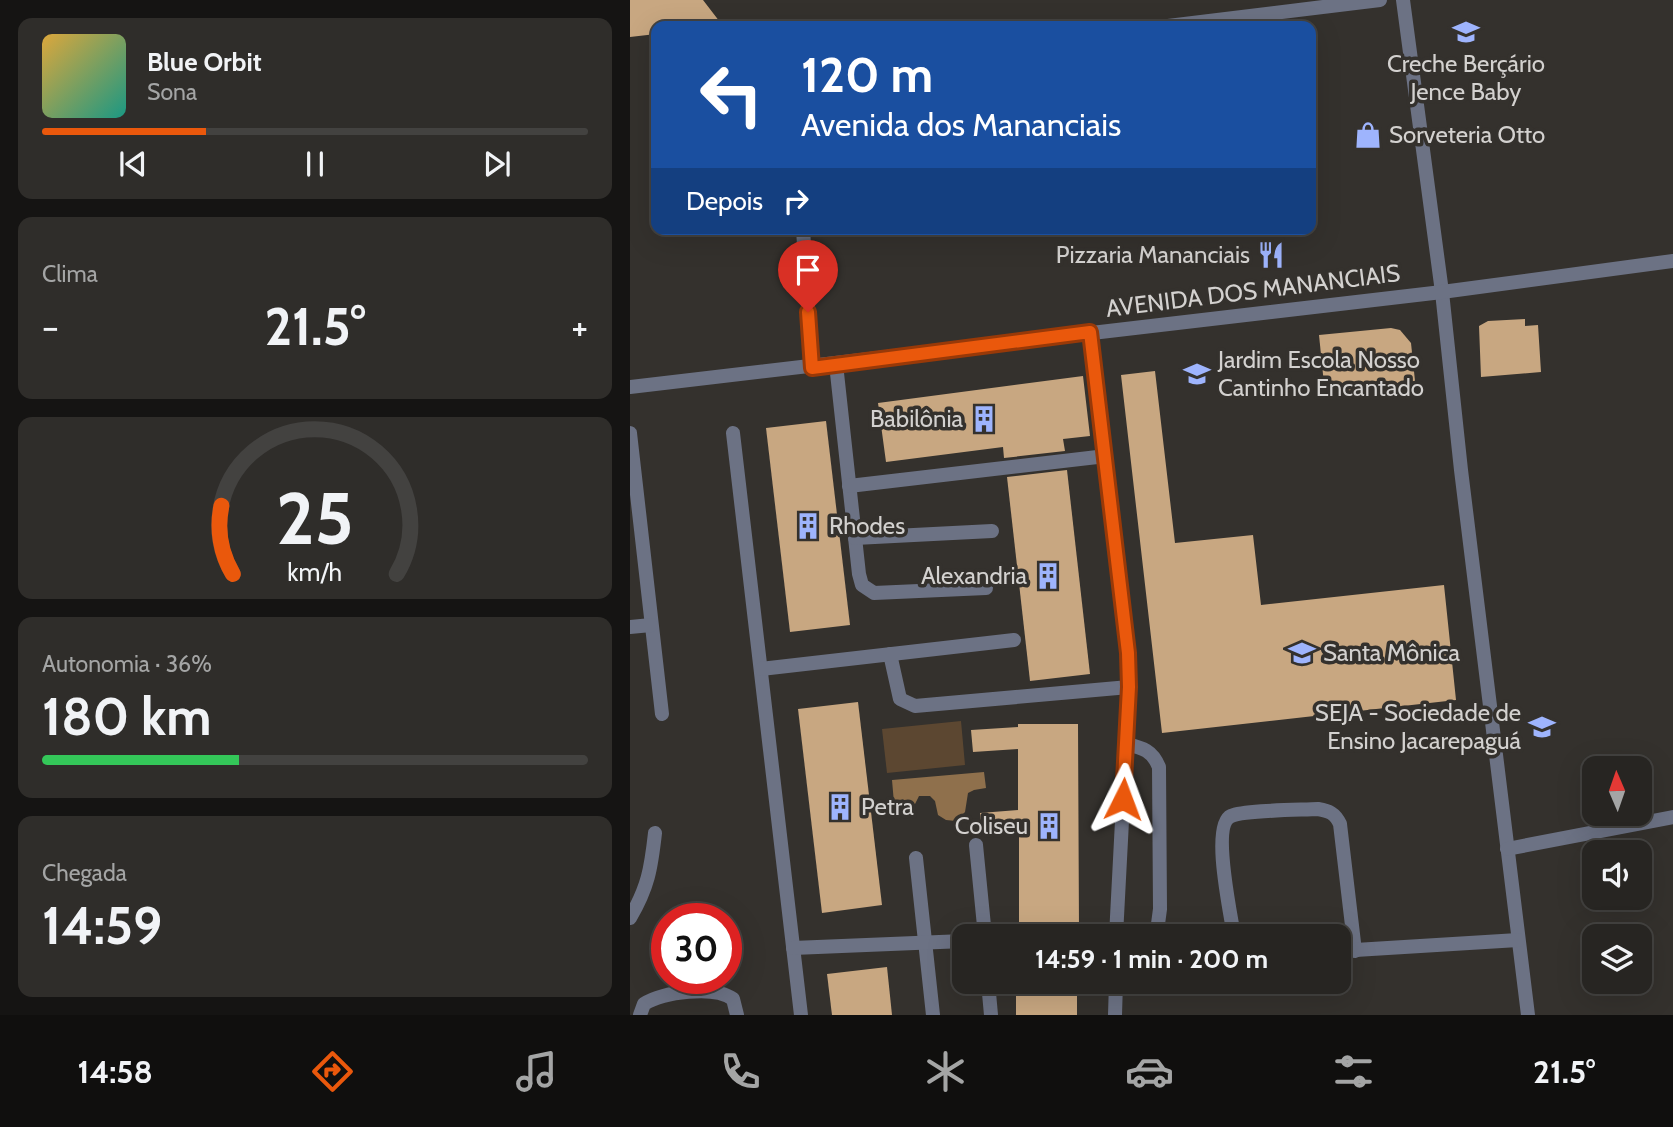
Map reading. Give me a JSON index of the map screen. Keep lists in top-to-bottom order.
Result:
{
  "streets": {
    "street": ["AVENIDA DOS MANANCIAIS"]
  },
  "places": {
    "school or university": [
      "Creche Berçário Jence Baby",
      "Jardim Escola Nosso Cantinho Encantado",
      "Santa Mônica",
      "SEJA - Sociedade de Ensino Jacarepaguá"
    ],
    "shop": ["Sorveteria Otto"],
    "restaurant": ["Pizzaria Mananciais"],
    "building": [
      "Babilônia",
      "Rhodes",
      "Alexandria",
      "Petra",
      "Coliseu"
    ]
  },
  "north": "top",
  "page": {
    "turn": ["120 m", "Avenida dos Mananciais"],
    "song": ["Blue Orbit", "Sona"],
    "then": "Depois",
    "tile": [
      "Clima",
      ["Autonomia · 36%", "180 km"],
      ["Chegada", "14:59"]
    ],
    "heat": ["−", "21.5°", "+"],
    "limit": "30",
    "trip": "14:59 · 1 min · 200 m",
    "tabs": ["14:58", "21.5°"],
    "gauge": ["25", "km/h"]
  }
}
